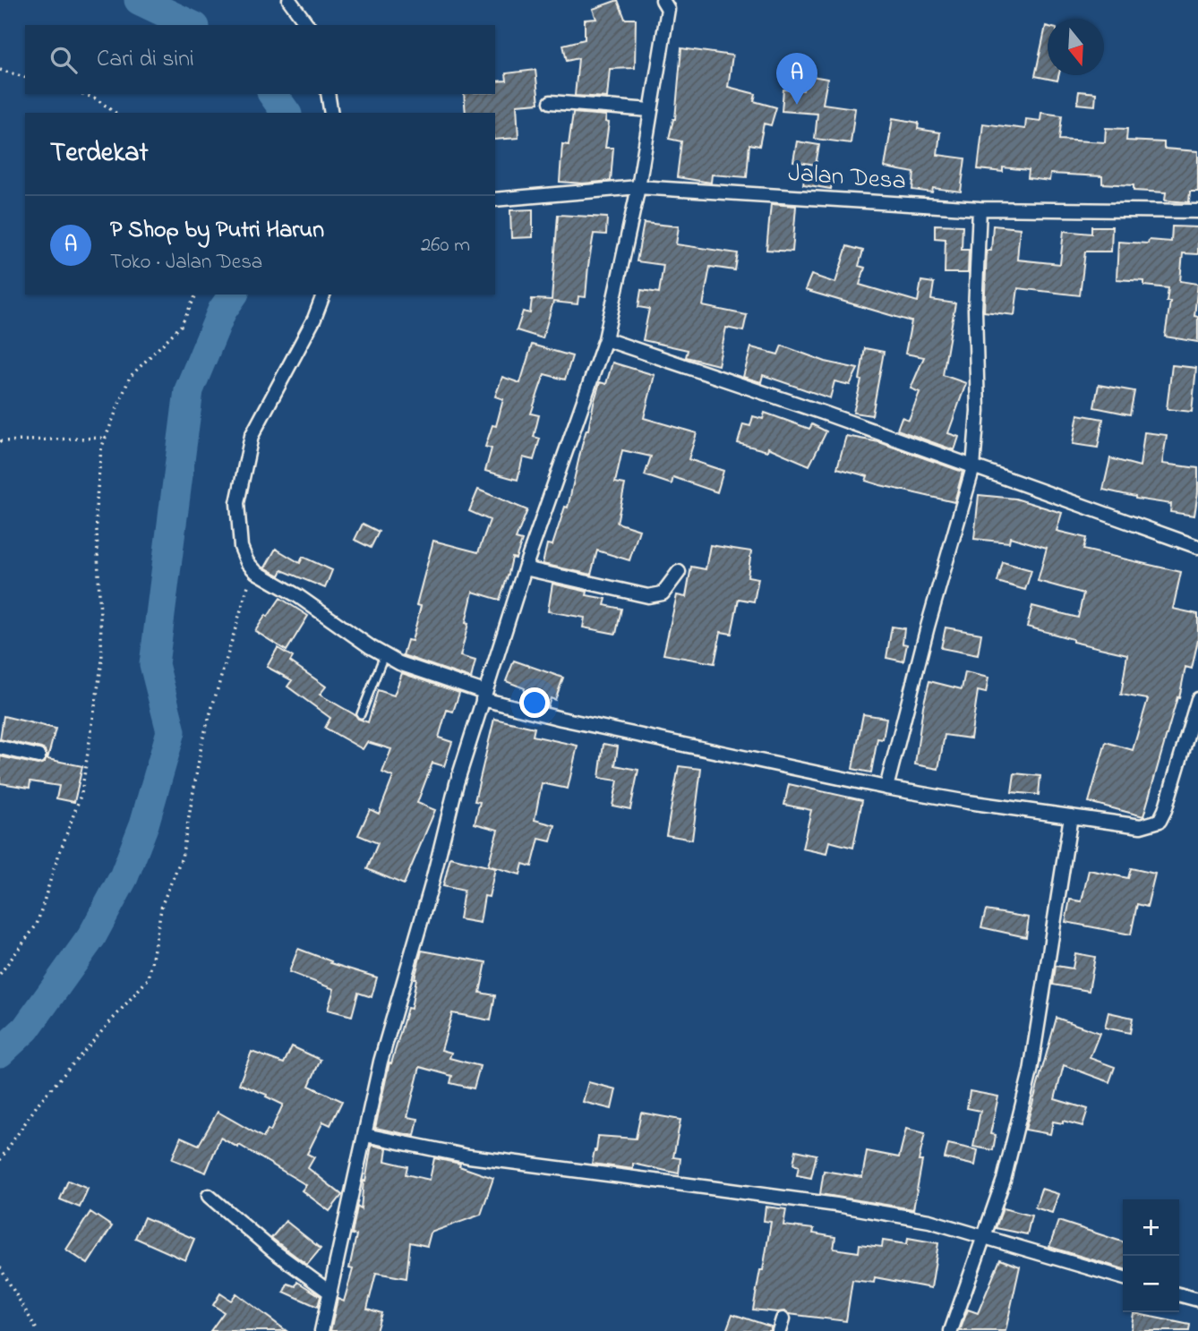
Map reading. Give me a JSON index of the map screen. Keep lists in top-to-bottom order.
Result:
{
  "streets": {
    "street": ["Jalan Desa"]
  },
  "north": "bottom",
  "page": {
    "search": "Cari di sini",
    "pins": "A",
    "heading": "Terdekat",
    "list": [
      {
        "mark": "A",
        "name": "P Shop by Putri Harun",
        "note": "Toko · Jalan Desa",
        "value": "260 m"
      }
    ],
    "map_buttons": ["+", "−"]
  }
}
